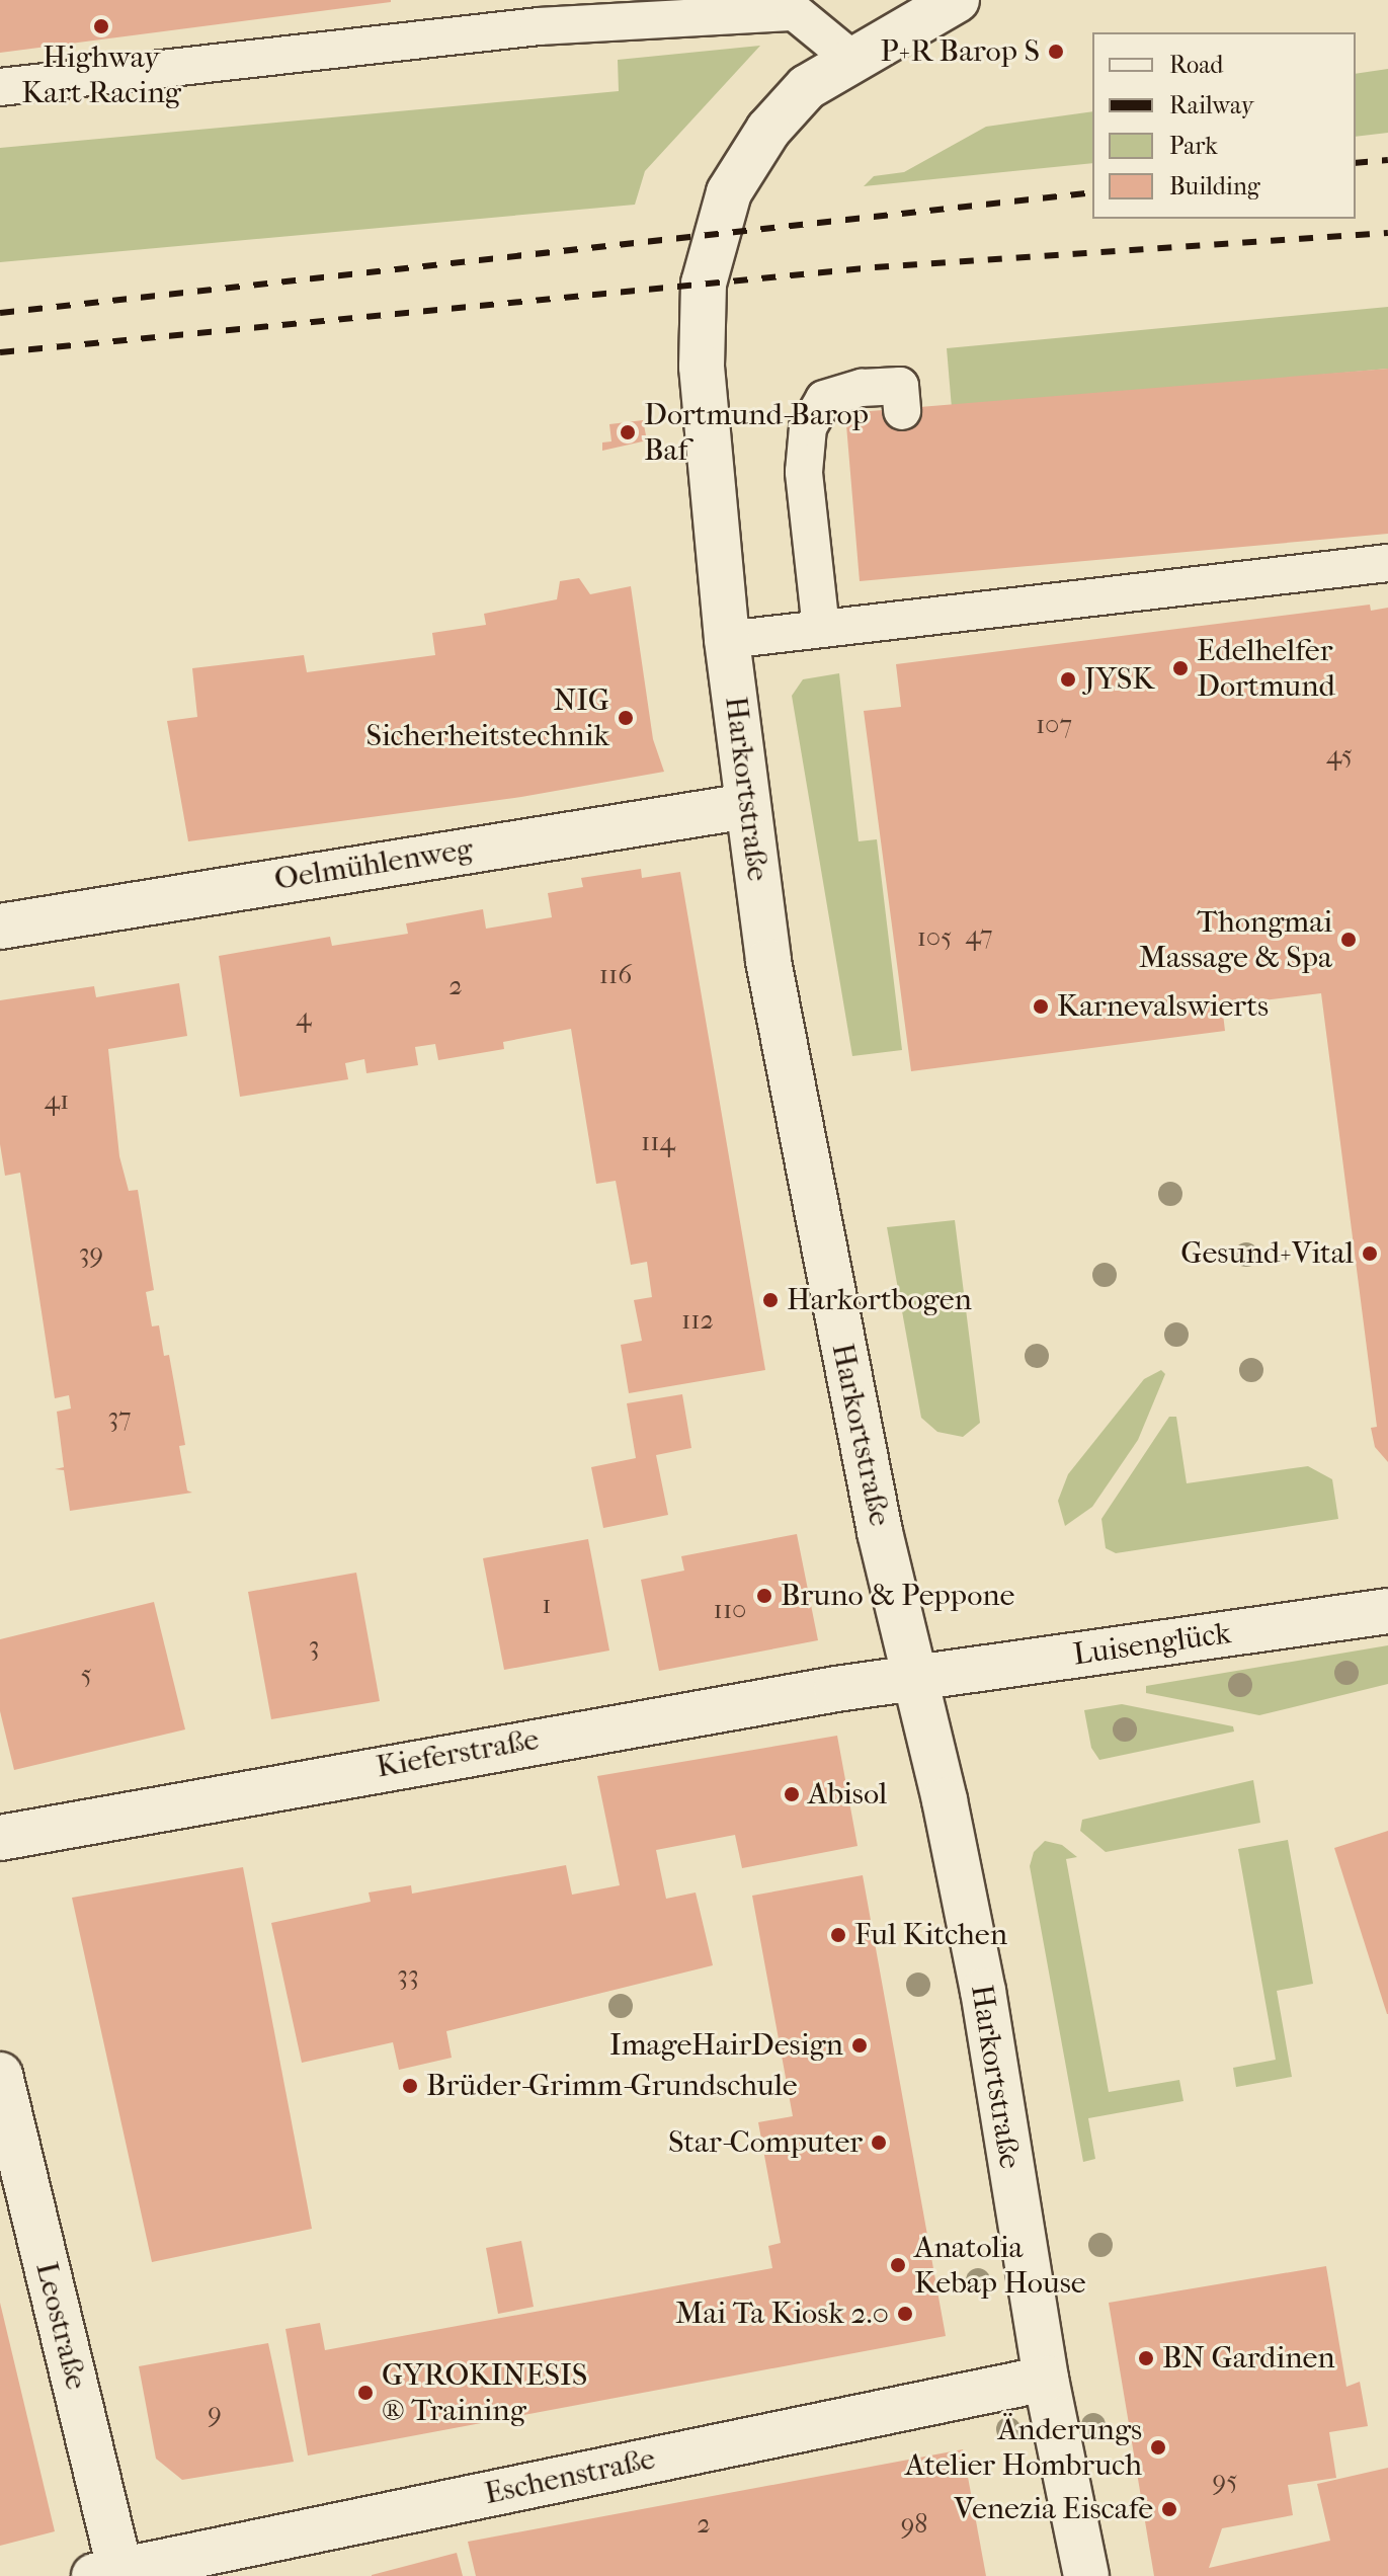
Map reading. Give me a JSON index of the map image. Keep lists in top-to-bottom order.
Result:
{
  "streets": {
    "street": [
      "Harkortstraße",
      "Oelmühlenweg",
      "Luisenglück",
      "Kieferstraße",
      "Leostraße",
      "Eschenstraße"
    ]
  },
  "crossings": [
    ["Harkortstraße", "Oelmühlenweg"],
    ["Harkortstraße", "Luisenglück"],
    ["Harkortstraße", "Kieferstraße"],
    ["Harkortstraße", "Eschenstraße"],
    ["Luisenglück", "Kieferstraße"],
    ["Leostraße", "Eschenstraße"]
  ],
  "places": [
    "Highway Kart Racing",
    "P+R Barop S",
    "Dortmund-Barop Baf",
    "Edelhelfer Dortmund",
    "JYSK",
    "NIG Sicherheitstechnik",
    "Thongmai Massage & Spa",
    "Karnevalswierts",
    "Gesund+Vital",
    "Harkortbogen",
    "Bruno & Peppone",
    "Abisol",
    "Ful Kitchen",
    "ImageHairDesign",
    "Brüder-Grimm-Grundschule",
    "Star-Computer",
    "Anatolia Kebap House",
    "Mai Ta Kiosk 2.0",
    "BN Gardinen",
    "GYROKINESIS ® Training",
    "Änderungs Atelier Hombruch",
    "Venezia Eiscafe"
  ],
  "house_numbers": [
    "107",
    "45",
    "47",
    "105",
    "116",
    "2",
    "4",
    "41",
    "114",
    "39",
    "112",
    "37",
    "1",
    "110",
    "3",
    "5",
    "33",
    "9",
    "95",
    "2",
    "98"
  ],
  "legend": [
    "Road",
    "Railway",
    "Park",
    "Building"
  ]
}
